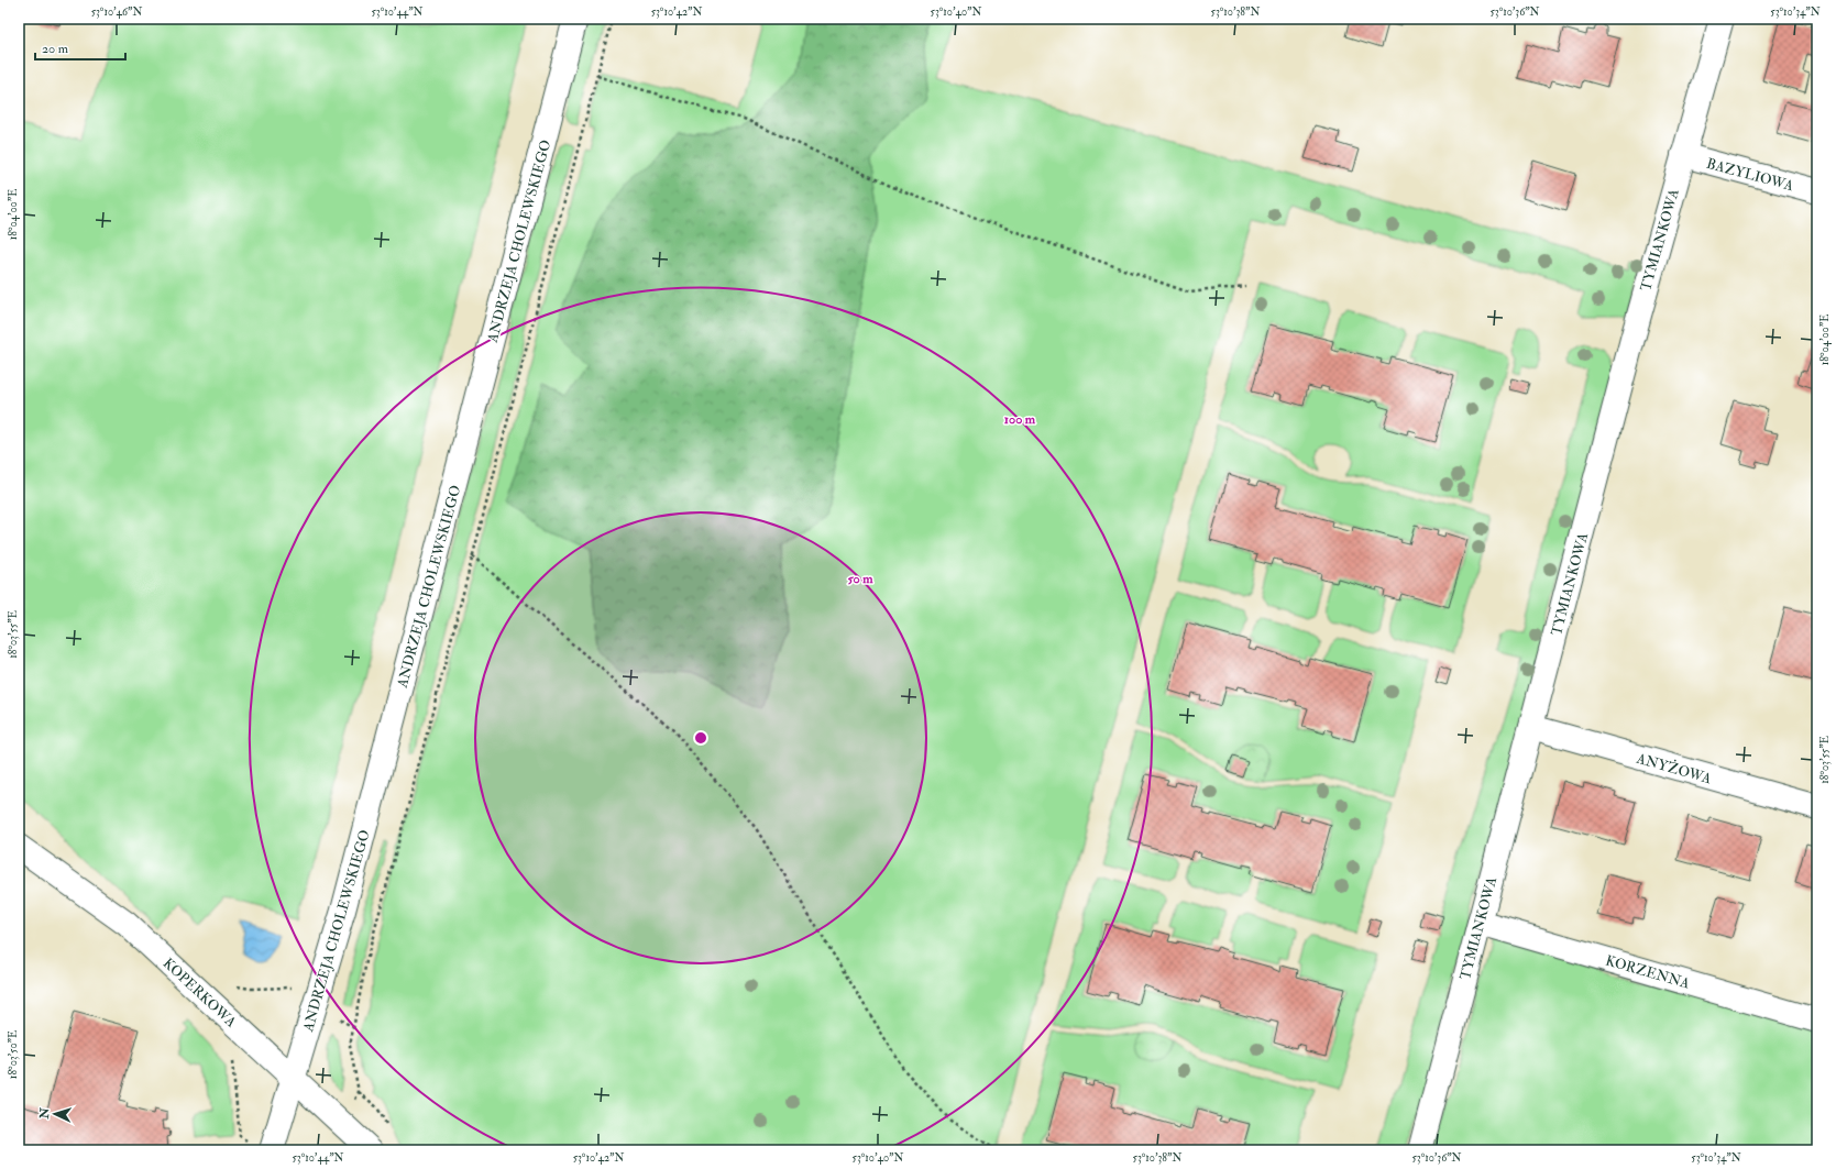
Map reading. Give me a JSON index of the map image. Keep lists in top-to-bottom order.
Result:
{
  "streets": {
    "street": [
      "BAZYLIOWA",
      "TYMIANKOWA",
      "ANDRZEJA CHOLEWSKIEGO",
      "ANYŻOWA",
      "KORZENNA",
      "KOPERKOWA"
    ]
  },
  "crossings": [
    ["BAZYLIOWA", "TYMIANKOWA"],
    ["TYMIANKOWA", "ANYŻOWA"],
    ["TYMIANKOWA", "KORZENNA"],
    ["ANDRZEJA CHOLEWSKIEGO", "KOPERKOWA"]
  ],
  "scale_bar": "20 m",
  "north": "left",
  "coordinates": [
    "53°10'46\"N",
    "53°10'44\"N",
    "53°10'42\"N",
    "53°10'40\"N",
    "53°10'38\"N",
    "53°10'36\"N",
    "53°10'34\"N",
    "18°04'00\"E",
    "18°03'55\"E",
    "18°03'50\"E"
  ],
  "rings": ["100 m", "50 m"]
}
